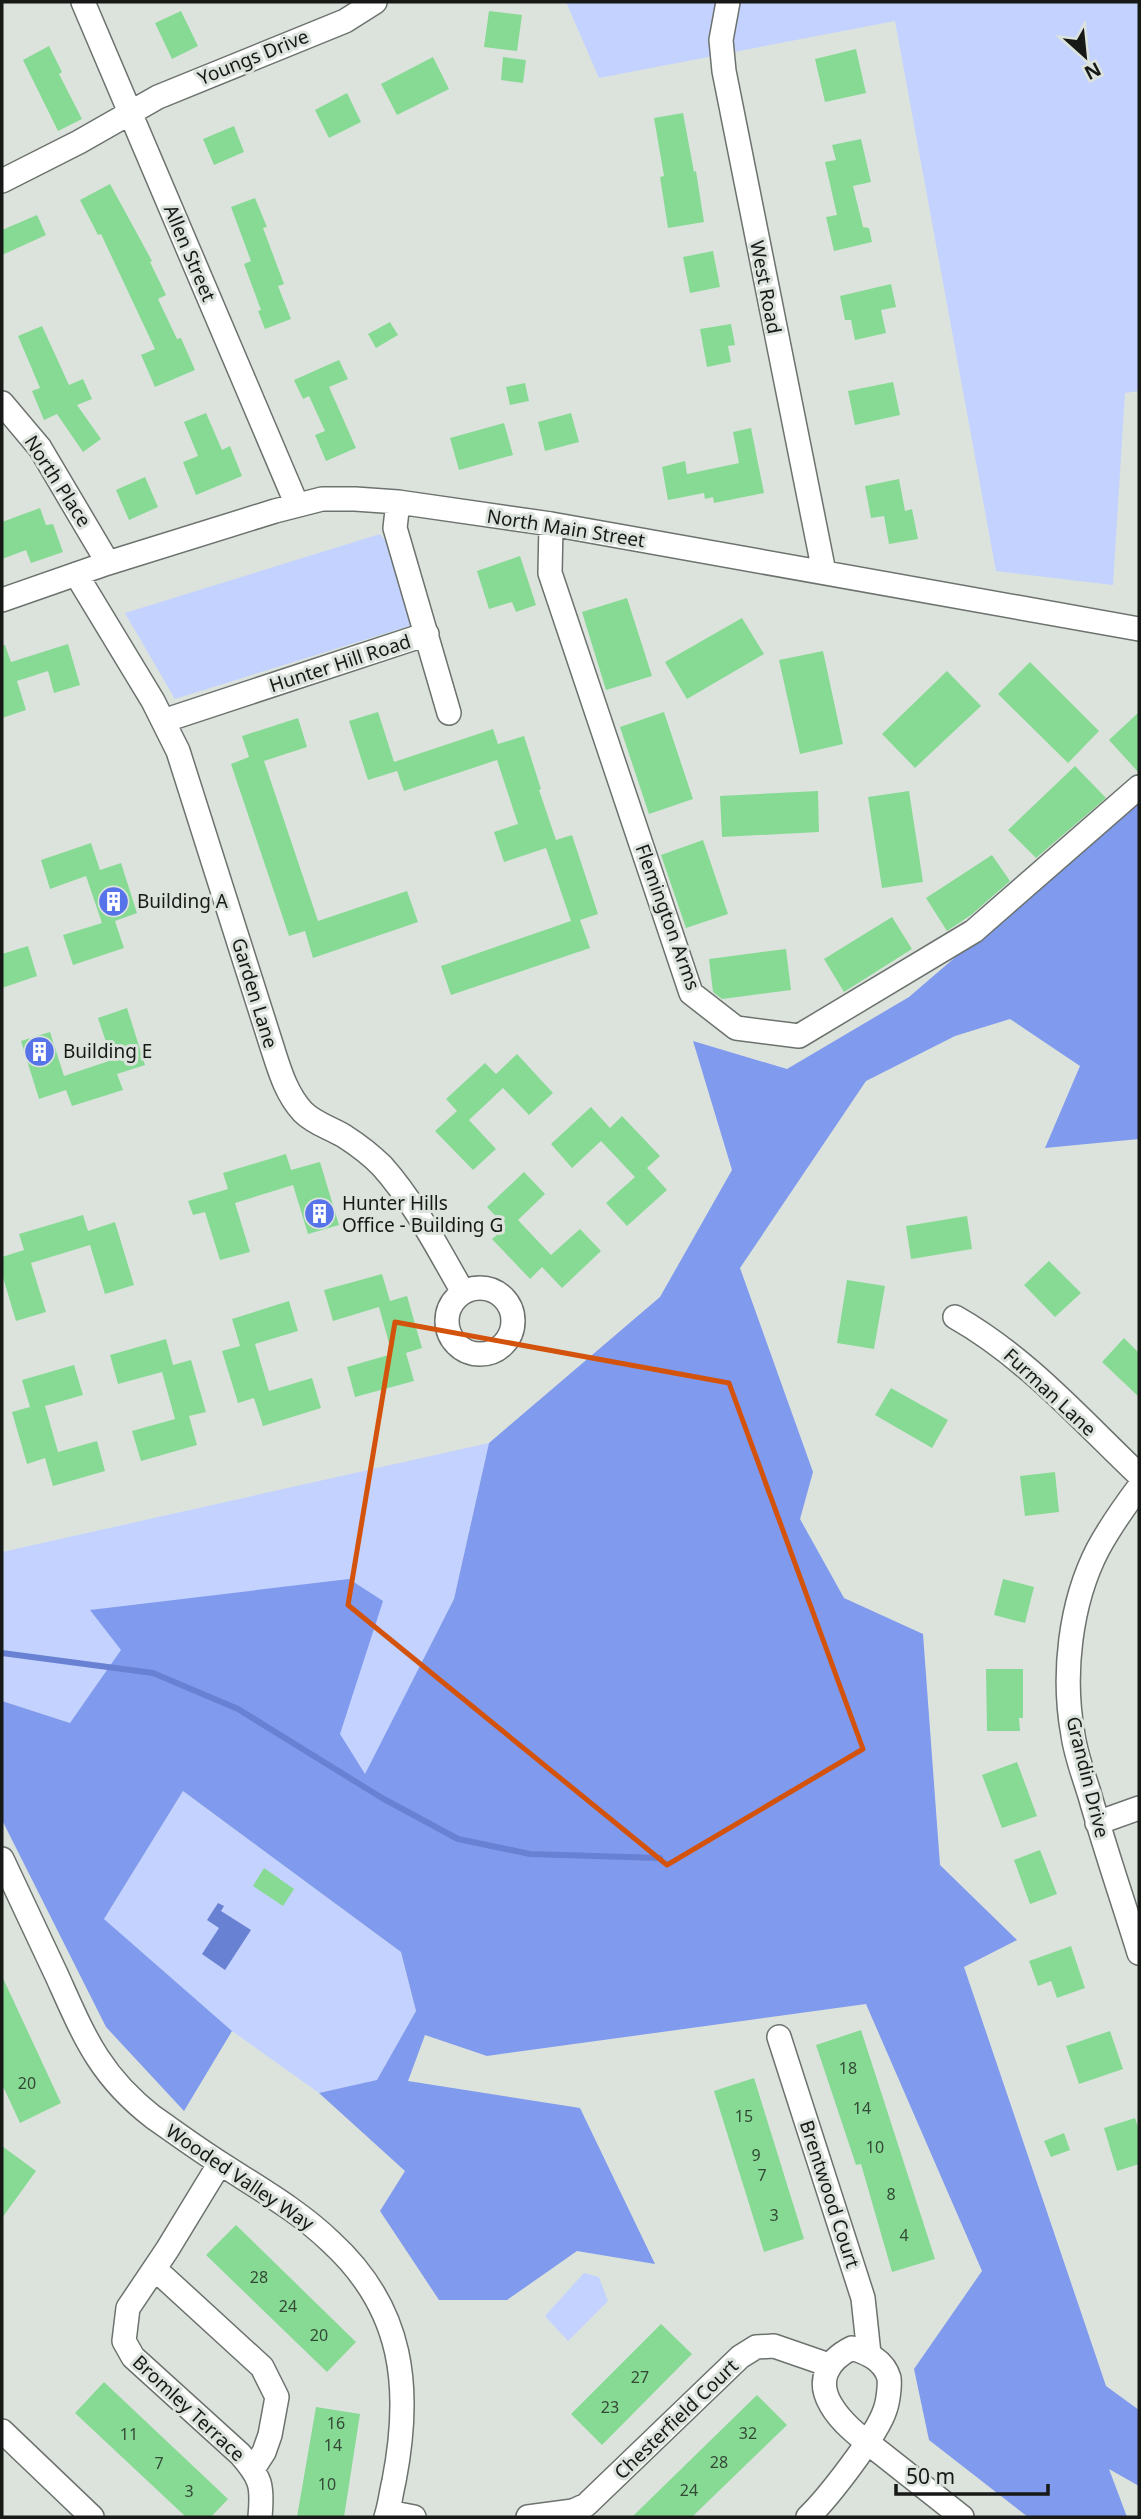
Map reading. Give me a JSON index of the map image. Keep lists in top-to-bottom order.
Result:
{
  "streets": {
    "street": [
      "Youngs Drive",
      "Allen Street",
      "West Road",
      "North Place",
      "North Main Street",
      "Hunter Hill Road",
      "Flemington Arms",
      "Garden Lane",
      "Furman Lane",
      "Grandin Drive",
      "Wooded Valley Way",
      "Brentwood Court",
      "Bromley Terrace",
      "Chesterfield Court"
    ]
  },
  "crossings": [
    ["Youngs Drive", "Allen Street"],
    ["Allen Street", "North Main Street"],
    ["West Road", "North Main Street"],
    ["North Place", "North Main Street"],
    ["North Main Street", "Hunter Hill Road"],
    ["North Main Street", "Flemington Arms"],
    ["North Main Street", "Garden Lane"],
    ["Hunter Hill Road", "Garden Lane"],
    ["Wooded Valley Way", "Bromley Terrace"],
    ["Brentwood Court", "Chesterfield Court"]
  ],
  "places": {
    "building": ["Building A", "Building E", "Hunter Hills Office - Building G"]
  },
  "house_numbers": [
    "18",
    "20",
    "14",
    "15",
    "10",
    "9",
    "7",
    "8",
    "3",
    "4",
    "28",
    "24",
    "20",
    "27",
    "23",
    "16",
    "32",
    "11",
    "14",
    "28",
    "7",
    "10",
    "24",
    "3"
  ],
  "scale_bar": "50 m",
  "north": "bottom right"
}
